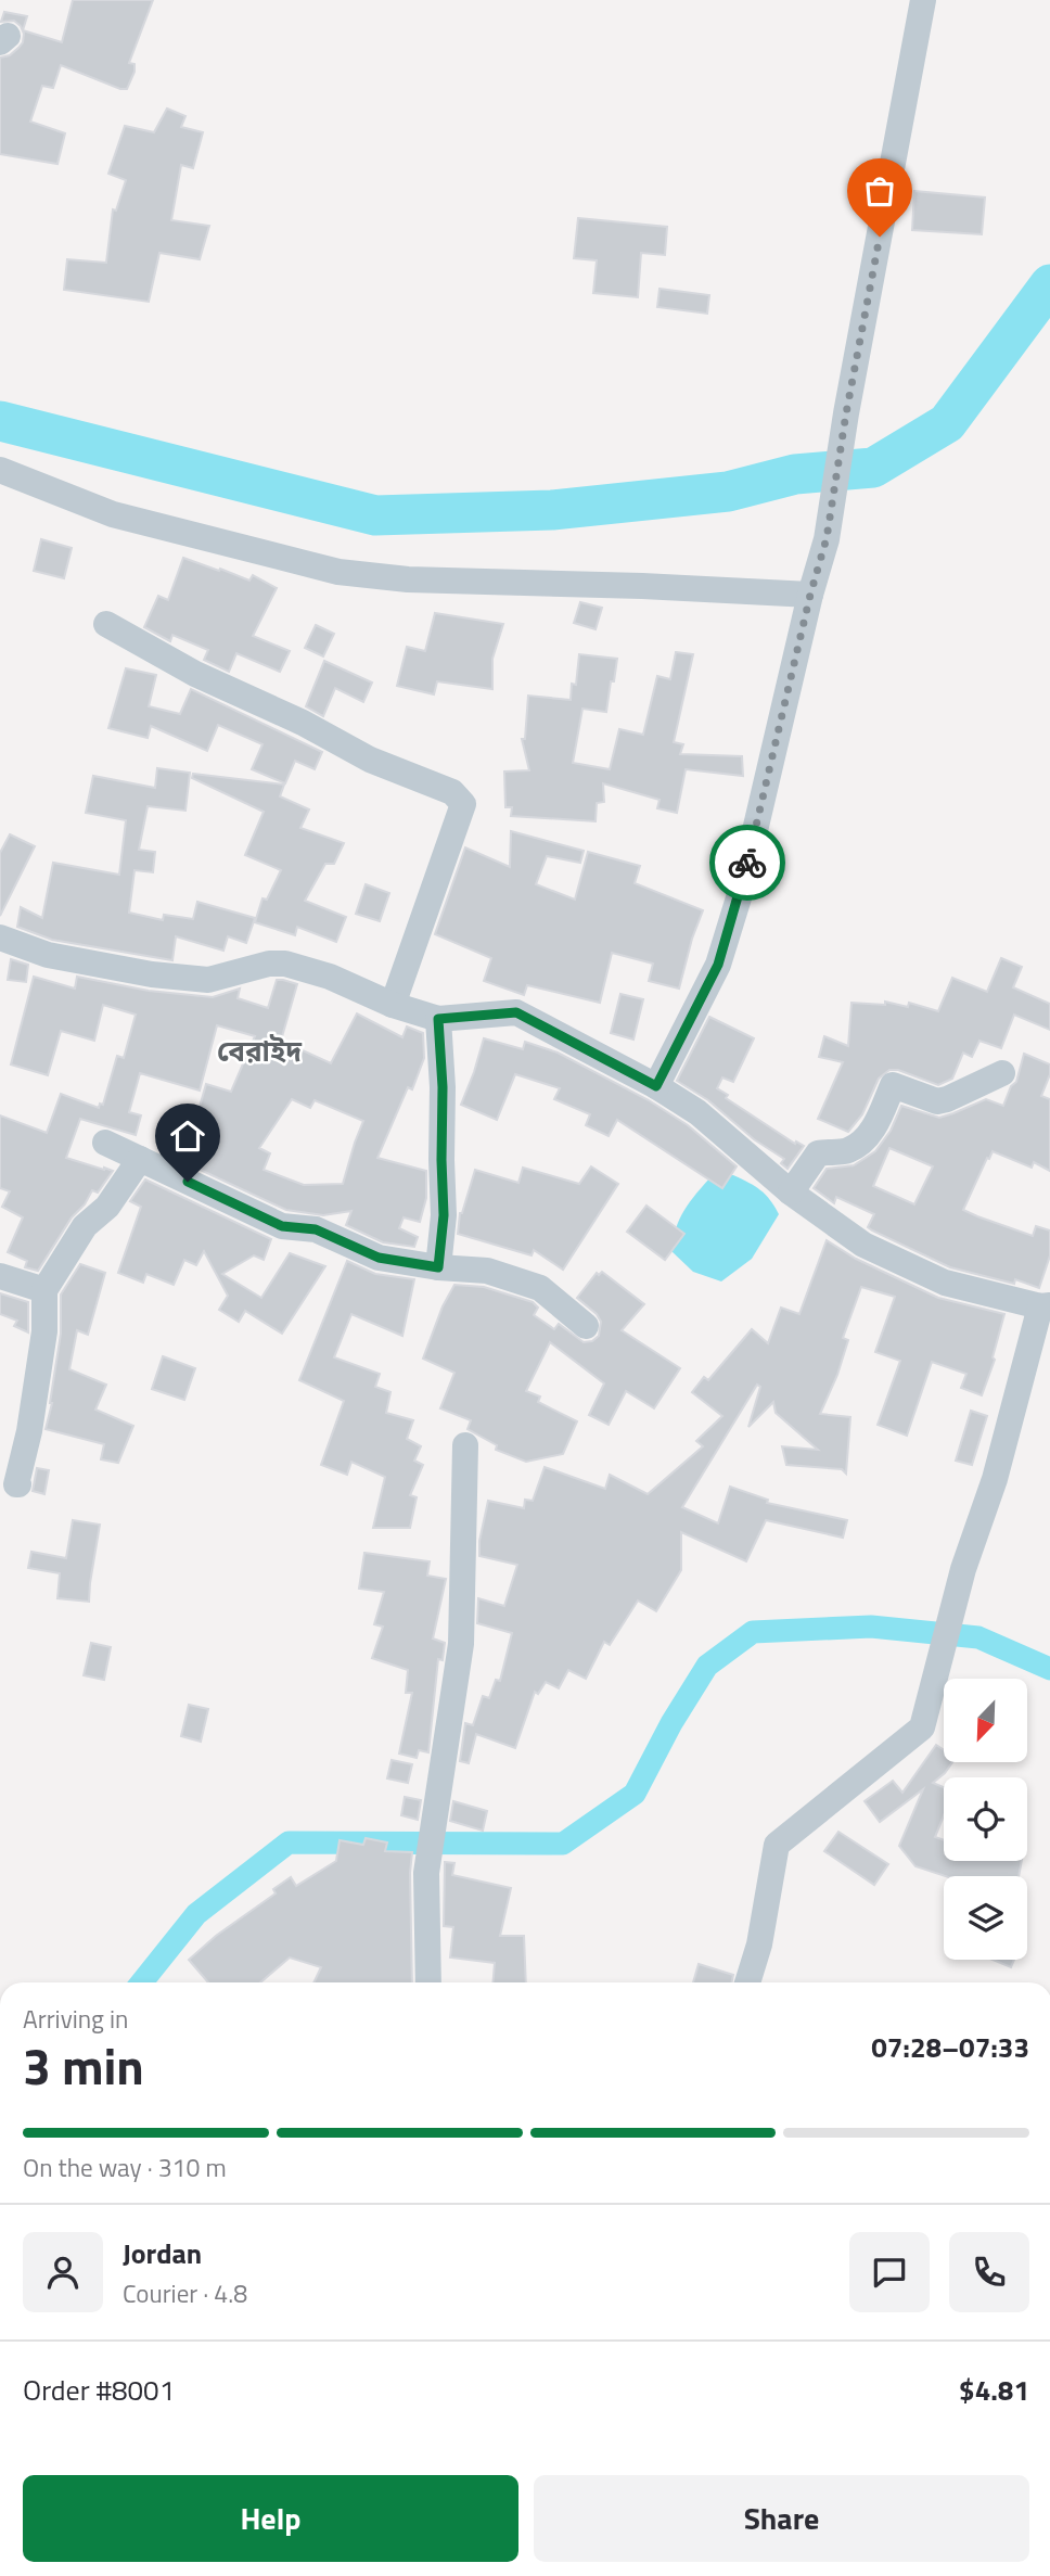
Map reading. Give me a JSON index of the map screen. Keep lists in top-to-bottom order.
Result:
{
  "districts": ["বেরাইদ"],
  "north": "bottom left",
  "page": {
    "heading": ["3 min", "Arriving in", "07:28–07:33"],
    "panel": [
      "Jordan",
      "Courier · 4.8",
      "Order #8001",
      "$4.81"
    ],
    "bar": "On the way · 310 m",
    "buttons": ["Help", "Share"]
  }
}
